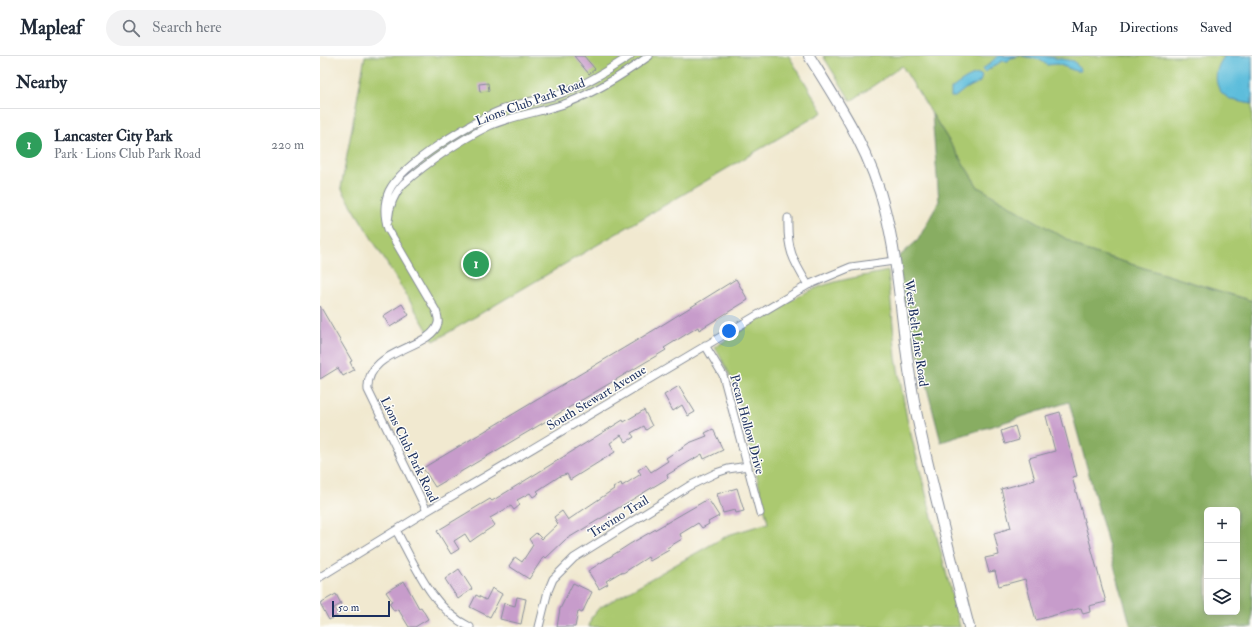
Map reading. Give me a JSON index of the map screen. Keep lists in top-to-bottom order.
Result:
{
  "streets": {
    "main road": ["West Belt Line Road"],
    "street": [
      "Lions Club Park Road",
      "South Stewart Avenue",
      "Pecan Hollow Drive",
      "Trevino Trail"
    ]
  },
  "crossings": [
    ["Lions Club Park Road", "South Stewart Avenue"],
    ["West Belt Line Road", "South Stewart Avenue"],
    ["South Stewart Avenue", "Pecan Hollow Drive"],
    ["Pecan Hollow Drive", "Trevino Trail"]
  ],
  "scale_bar": "50 m",
  "page": {
    "header": "Mapleaf",
    "search": "Search here",
    "nav": ["Map", "Directions", "Saved"],
    "heading": "Nearby",
    "list": [
      {
        "mark": "1",
        "name": "Lancaster City Park",
        "note": "Park · Lions Club Park Road",
        "value": "220 m"
      }
    ],
    "pins": "1",
    "map_buttons": ["+", "−"],
    "scale": "50 m"
  }
}
